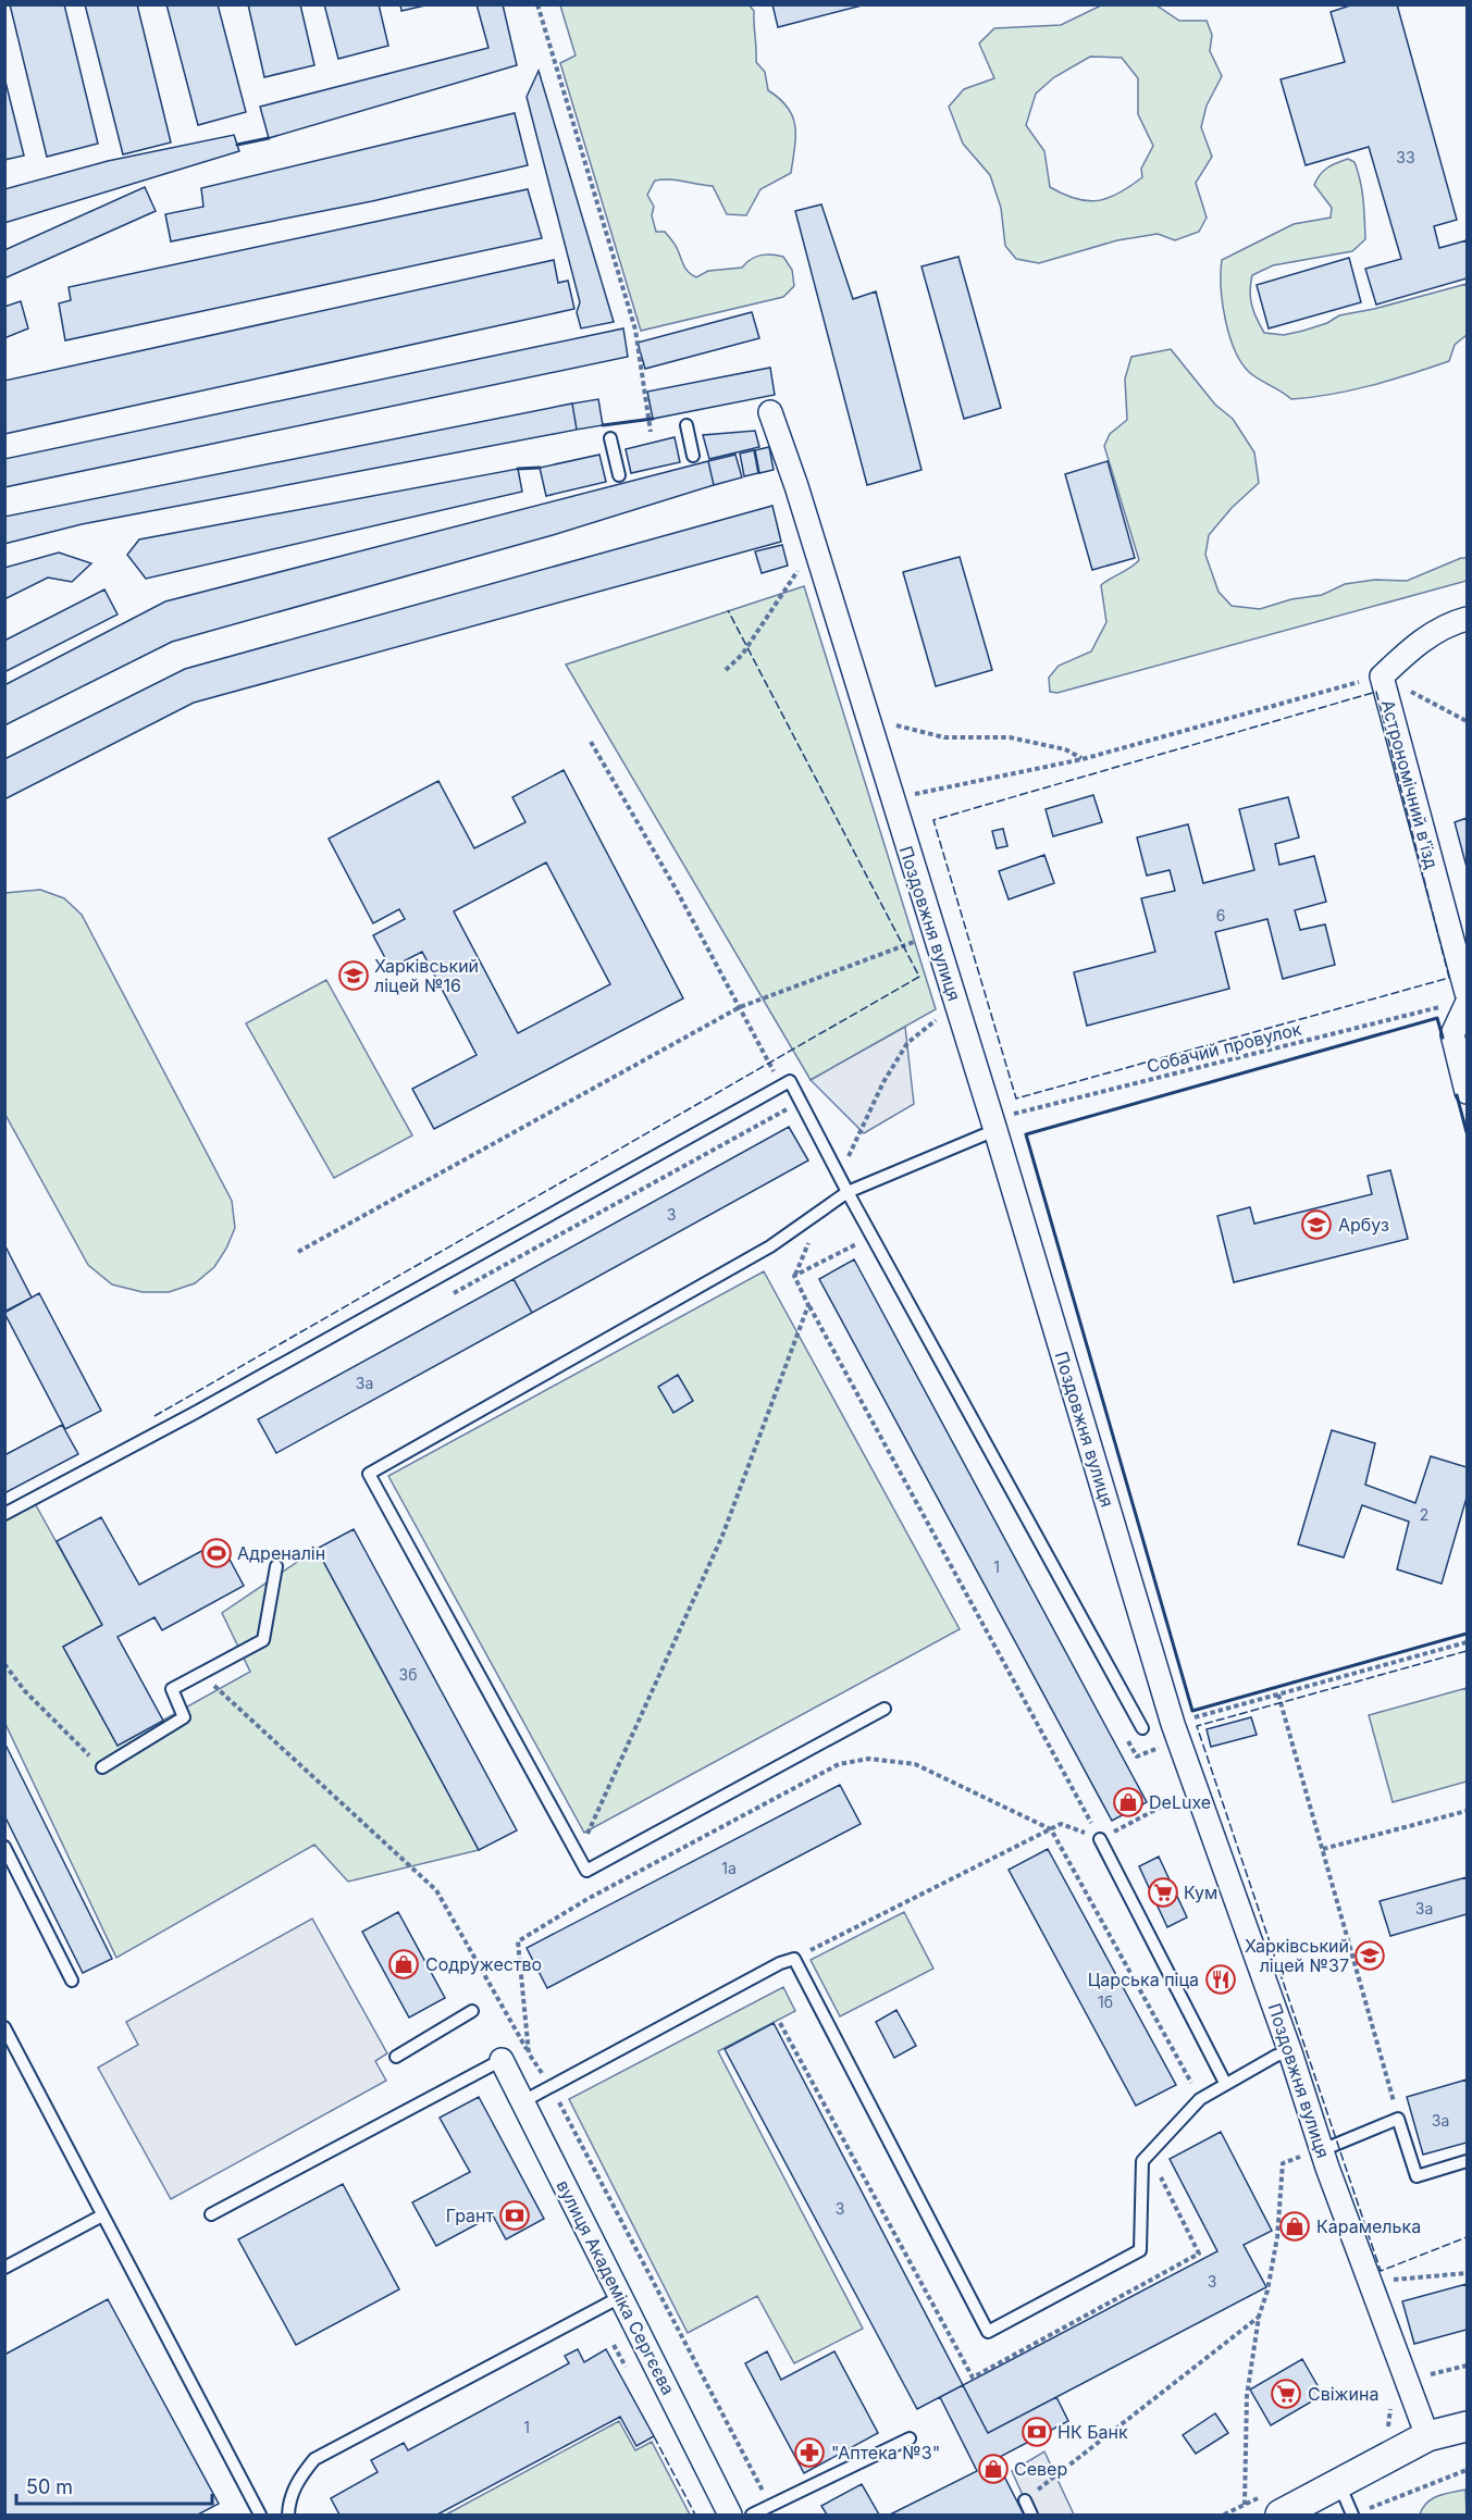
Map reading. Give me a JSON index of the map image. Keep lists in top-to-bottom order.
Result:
{
  "streets": {
    "street": ["Астрономічний в'їзд", "Поздовжня вулиця", "вулиця Академіка Сергєєва"],
    "path": ["Собачий провулок"]
  },
  "crossings": [
    ["Поздовжня вулиця", "Собачий провулок"]
  ],
  "places": {
    "school or university": ["Харківський ліцей №16", "Арбуз", "Харківський ліцей №37"],
    "sports": ["Адреналін"],
    "shop": [
      "DeLuxe",
      "Содружество",
      "Карамелька",
      "Север"
    ],
    "supermarket": ["Кум", "Свіжина"],
    "restaurant": ["Царська піца"],
    "bank": ["Грант", "НК Банк"],
    "pharmacy": ["\"Аптека №3\""]
  },
  "house_numbers": [
    "33",
    "6",
    "3",
    "3а",
    "2",
    "1",
    "3б",
    "1а",
    "3а",
    "1б",
    "3а",
    "3",
    "3",
    "1"
  ],
  "scale_bar": "50 m"
}
